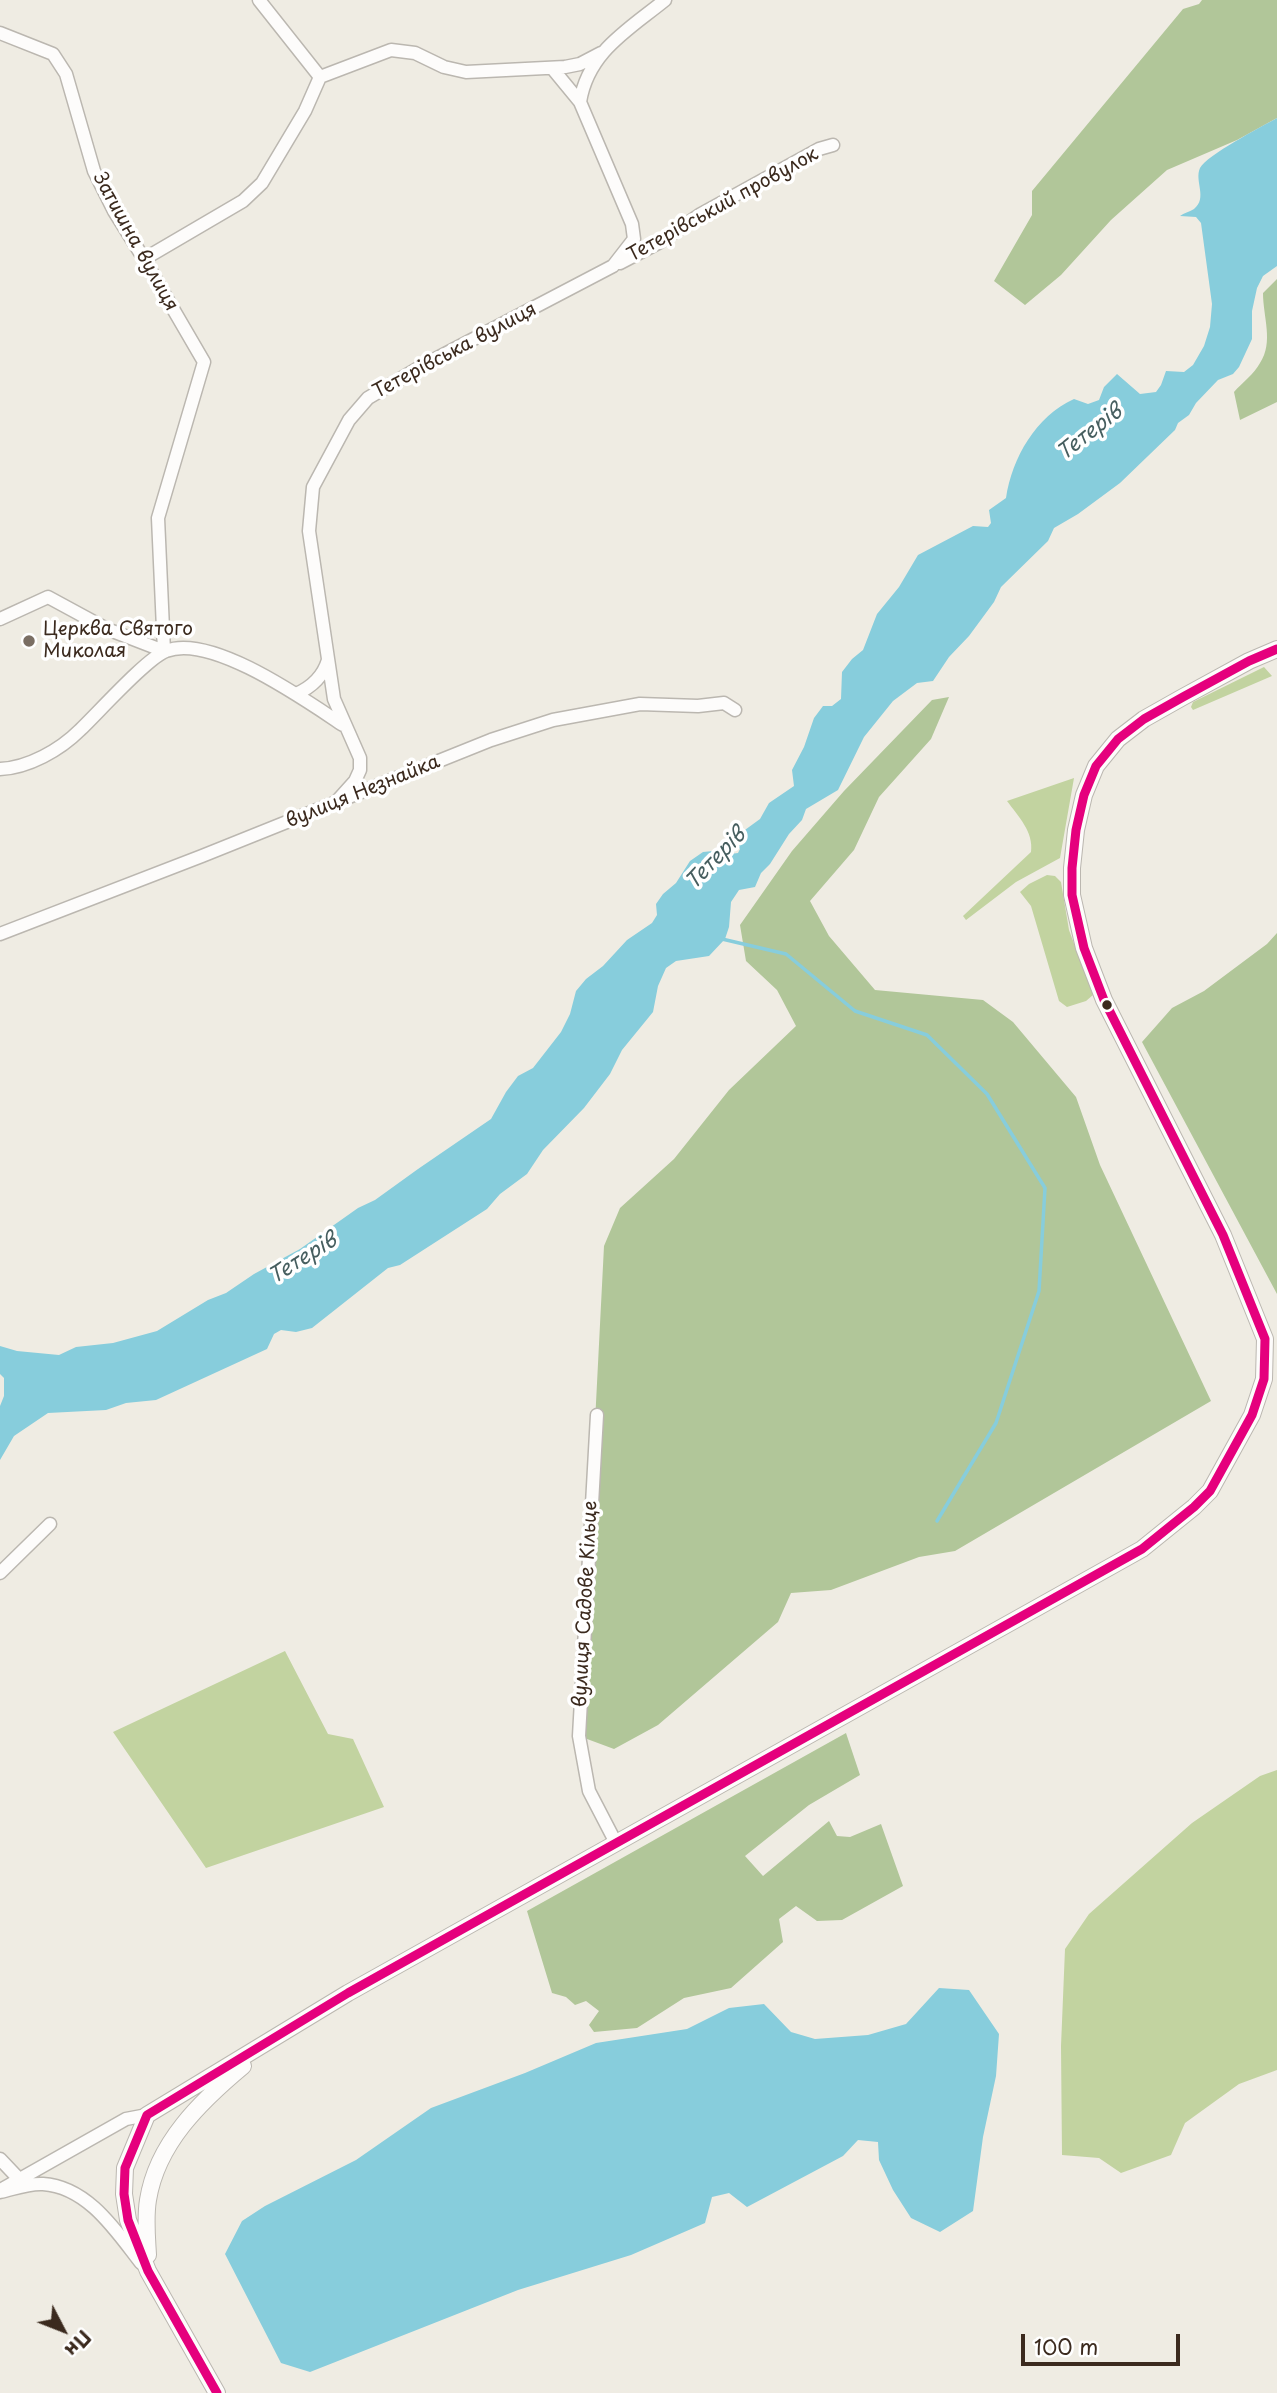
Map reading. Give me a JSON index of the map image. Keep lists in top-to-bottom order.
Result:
{
  "streets": {
    "street": [
      "Тетерівський провулок",
      "Затишна вулиця",
      "Тетерівська вулиця",
      "вулиця Незнайка",
      "вулиця Садове Кільце"
    ]
  },
  "crossings": [
    ["Тетерівський провулок", "Тетерівська вулиця"],
    ["Тетерівська вулиця", "вулиця Незнайка"]
  ],
  "water": ["Тетерів"],
  "places": ["Церква Святого Миколая"],
  "scale_bar": "100 m",
  "north": "bottom right"
}
